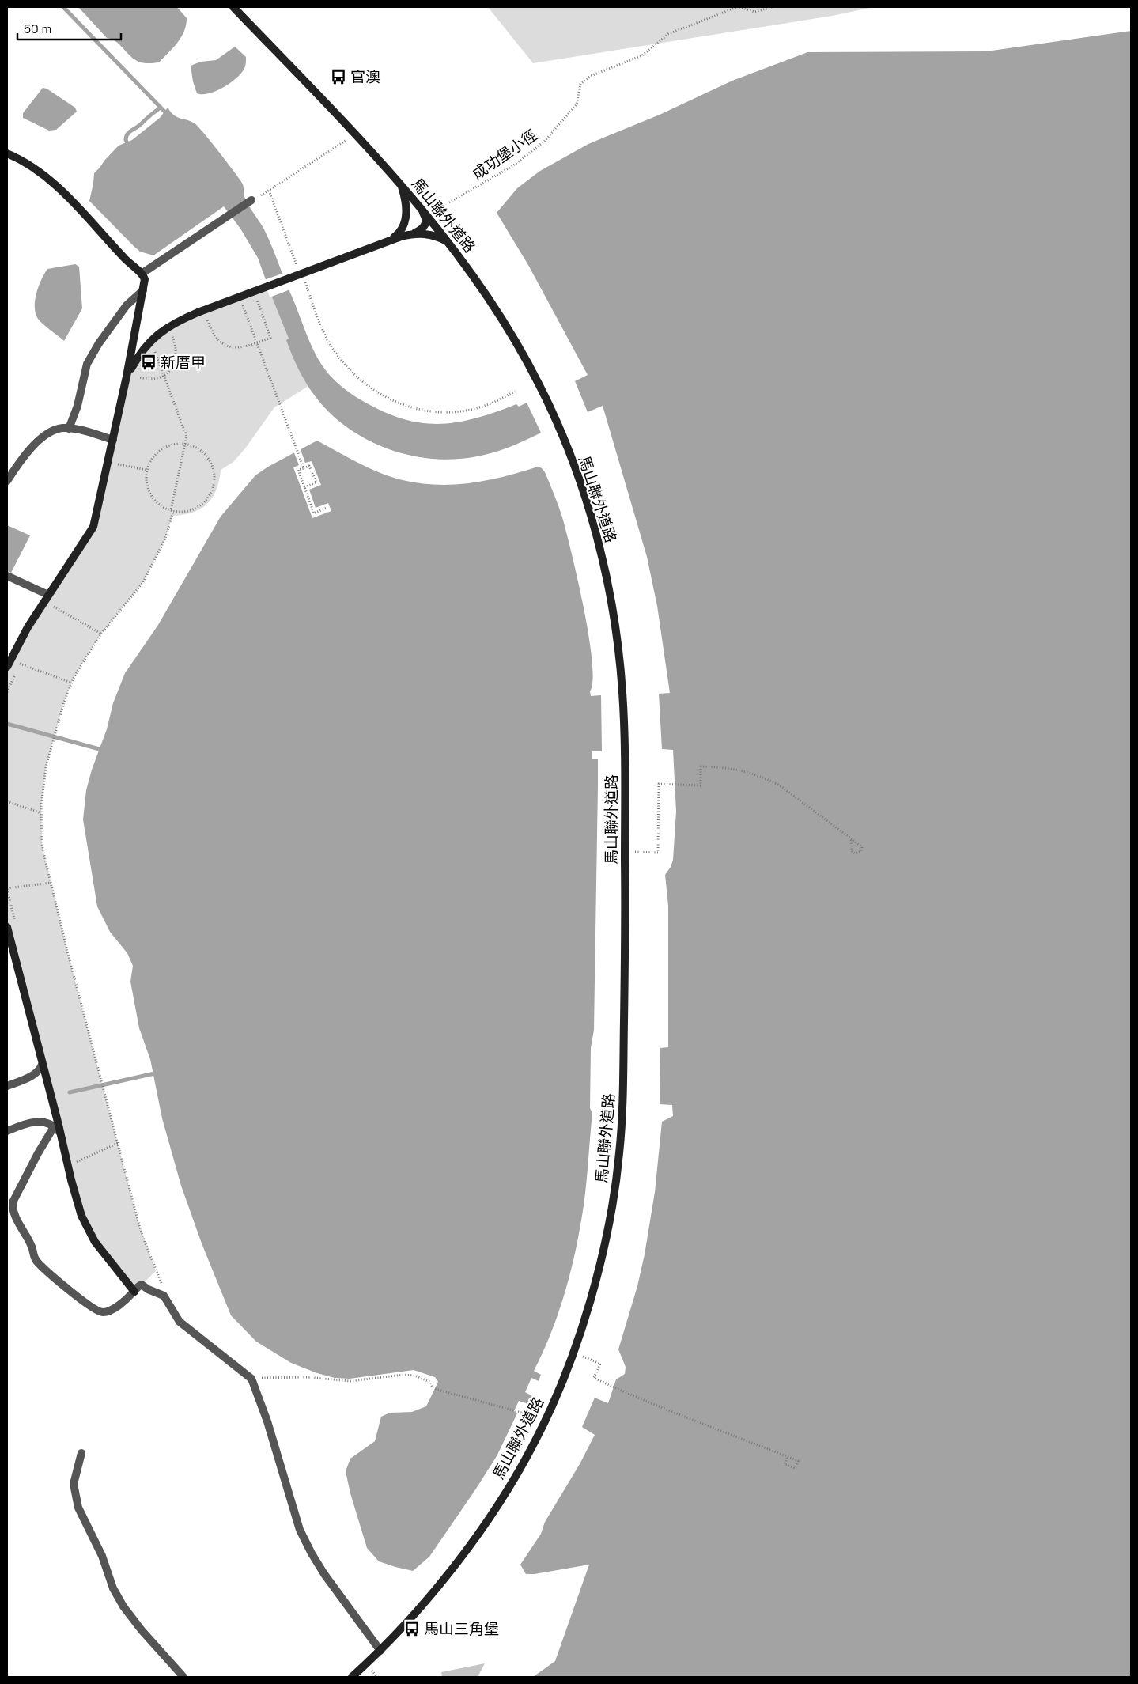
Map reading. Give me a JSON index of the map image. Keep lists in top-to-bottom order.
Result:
{
  "streets": {
    "main road": ["馬山聯外道路"],
    "path": ["成功堡小徑"]
  },
  "places": {
    "bus stop": ["官澳", "新厝甲", "馬山三角堡"]
  },
  "scale_bar": "50 m"
}
